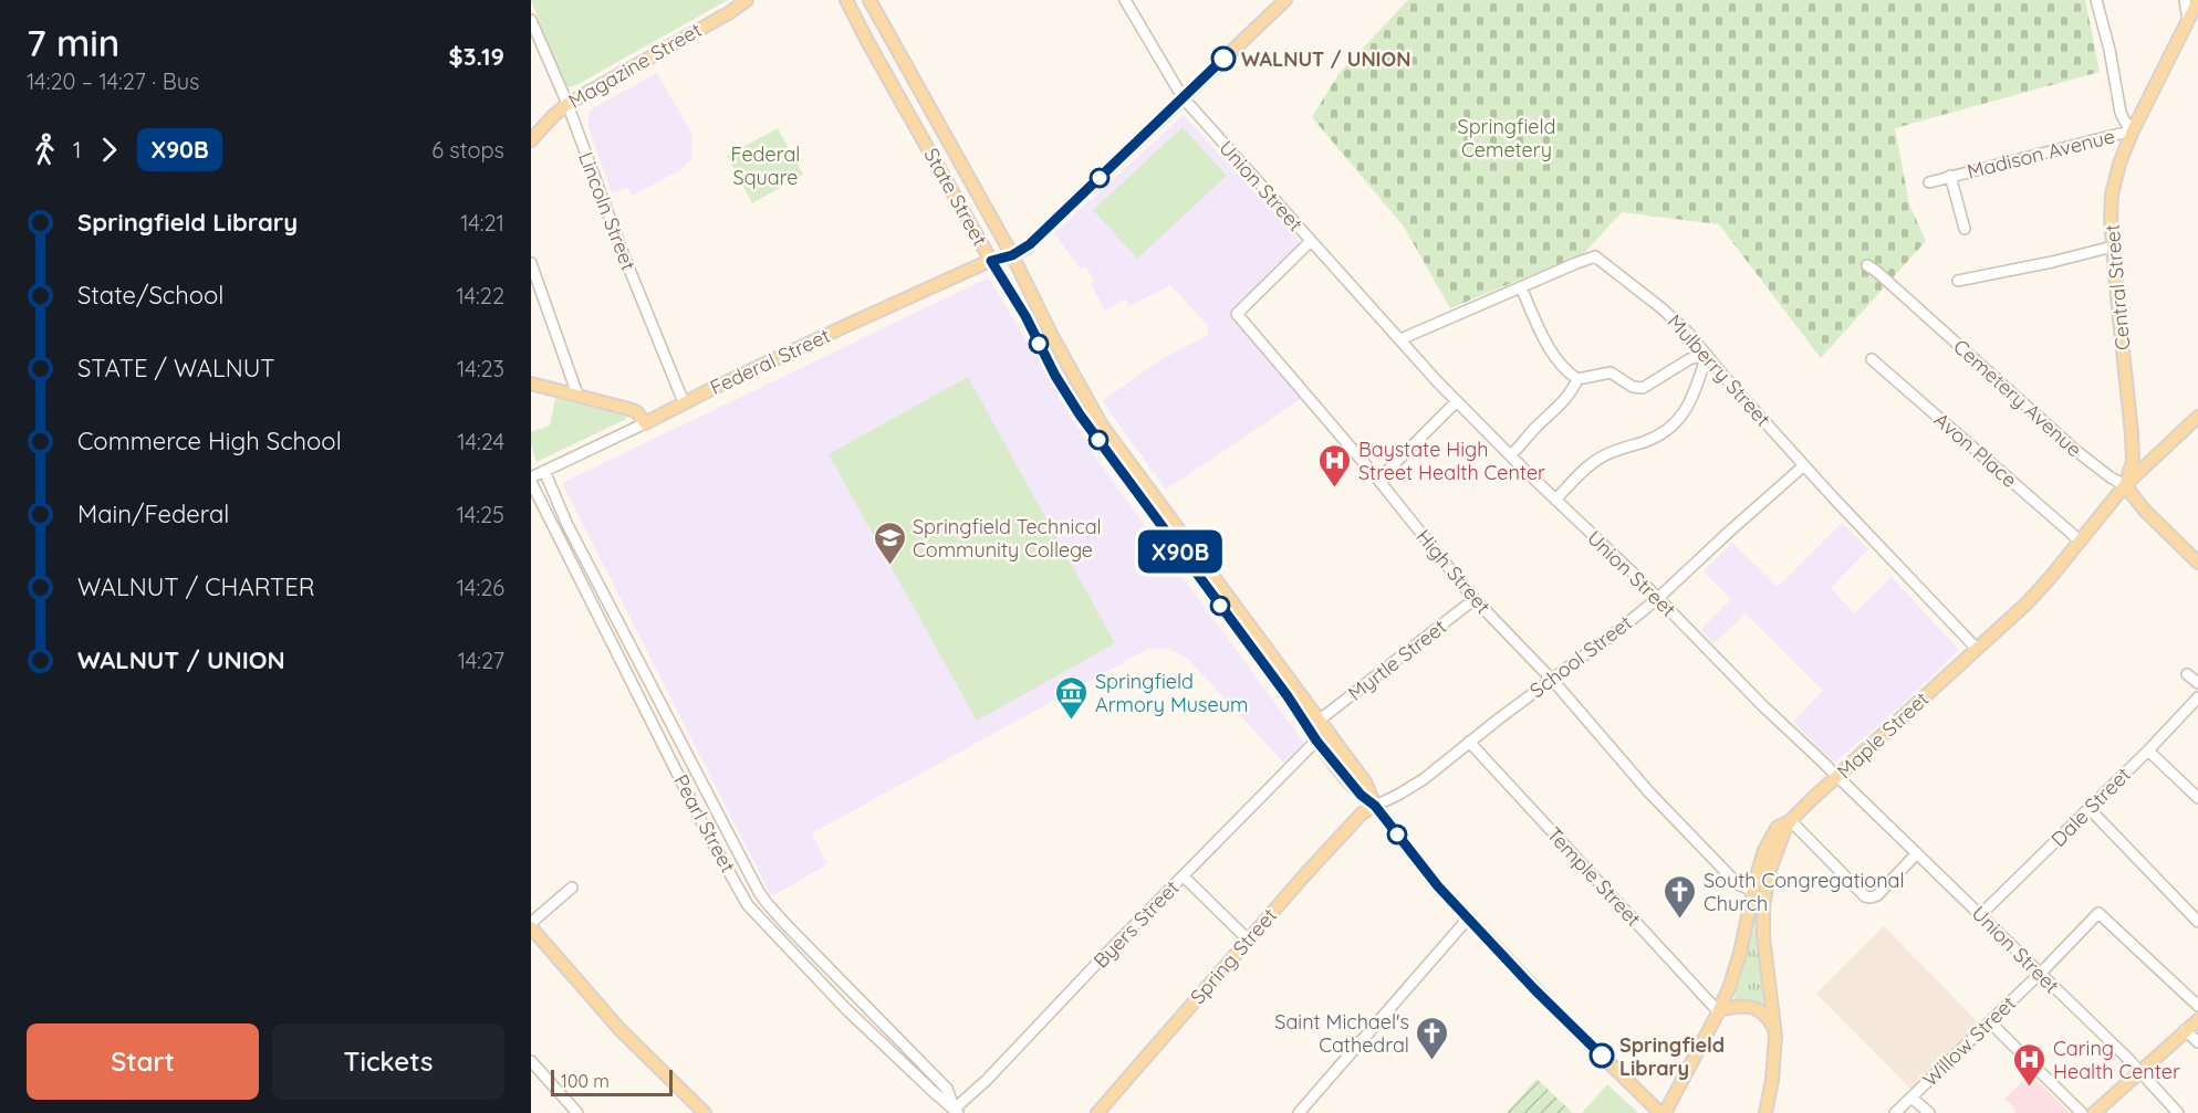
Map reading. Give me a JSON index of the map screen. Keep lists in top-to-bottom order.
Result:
{
  "streets": {
    "main road": [
      "Magazine Street",
      "State Street",
      "Central Street",
      "Federal Street",
      "Maple Street",
      "Spring Street"
    ],
    "street": [
      "Madison Avenue",
      "Union Street",
      "Lincoln Street",
      "Mulberry Street",
      "Cemetery Avenue",
      "Avon Place",
      "High Street",
      "School Street",
      "Myrtle Street",
      "Dale Street",
      "Pearl Street",
      "Temple Street",
      "Byers Street",
      "Willow Street"
    ]
  },
  "crossings": [
    ["Magazine Street", "Lincoln Street"],
    ["Madison Avenue", "Central Street"],
    ["Union Street", "Mulberry Street"],
    ["Union Street", "High Street"],
    ["Union Street", "School Street"],
    ["Union Street", "Maple Street"],
    ["Union Street", "Dale Street"],
    ["Union Street", "Willow Street"],
    ["State Street", "Federal Street"],
    ["State Street", "School Street"],
    ["State Street", "Myrtle Street"],
    ["State Street", "Maple Street"],
    ["State Street", "Byers Street"],
    ["State Street", "Spring Street"],
    ["Lincoln Street", "Federal Street"],
    ["Central Street", "Cemetery Avenue"],
    ["Central Street", "Maple Street"],
    ["Federal Street", "Pearl Street"],
    ["Mulberry Street", "School Street"],
    ["Mulberry Street", "Maple Street"],
    ["Cemetery Avenue", "Maple Street"],
    ["Avon Place", "Maple Street"],
    ["High Street", "School Street"],
    ["High Street", "Myrtle Street"],
    ["High Street", "Maple Street"],
    ["School Street", "Temple Street"],
    ["School Street", "Spring Street"],
    ["Maple Street", "Temple Street"],
    ["Pearl Street", "Byers Street"]
  ],
  "parks": ["Springfield Cemetery", "Federal Square"],
  "places": {
    "other": ["WALNUT / UNION", "Springfield Library"],
    "hospital": ["Baystate High Street Health Center", "Caring Health Center"],
    "school or university": ["Springfield Technical Community College"],
    "museum": ["Springfield Armory Museum"],
    "church": ["South Congregational Church", "Saint Michael's Cathedral"]
  },
  "lines": ["bus line X90B"],
  "scale_bar": "100 m",
  "page": {
    "heading": ["7 min", "14:20 – 14:27 · Bus", "$3.19"],
    "on_map": "X90B",
    "legs": ["1", "X90B", "6 stops"],
    "list": [
      {
        "name": "Springfield Library",
        "value": "14:21"
      },
      {
        "name": "State/School",
        "value": "14:22"
      },
      {
        "name": "STATE / WALNUT",
        "value": "14:23"
      },
      {
        "name": "Commerce High School",
        "value": "14:24"
      },
      {
        "name": "Main/Federal",
        "value": "14:25"
      },
      {
        "name": "WALNUT / CHARTER",
        "value": "14:26"
      },
      {
        "name": "WALNUT / UNION",
        "value": "14:27"
      }
    ],
    "buttons": ["Start", "Tickets"],
    "scale": "100 m"
  }
}
